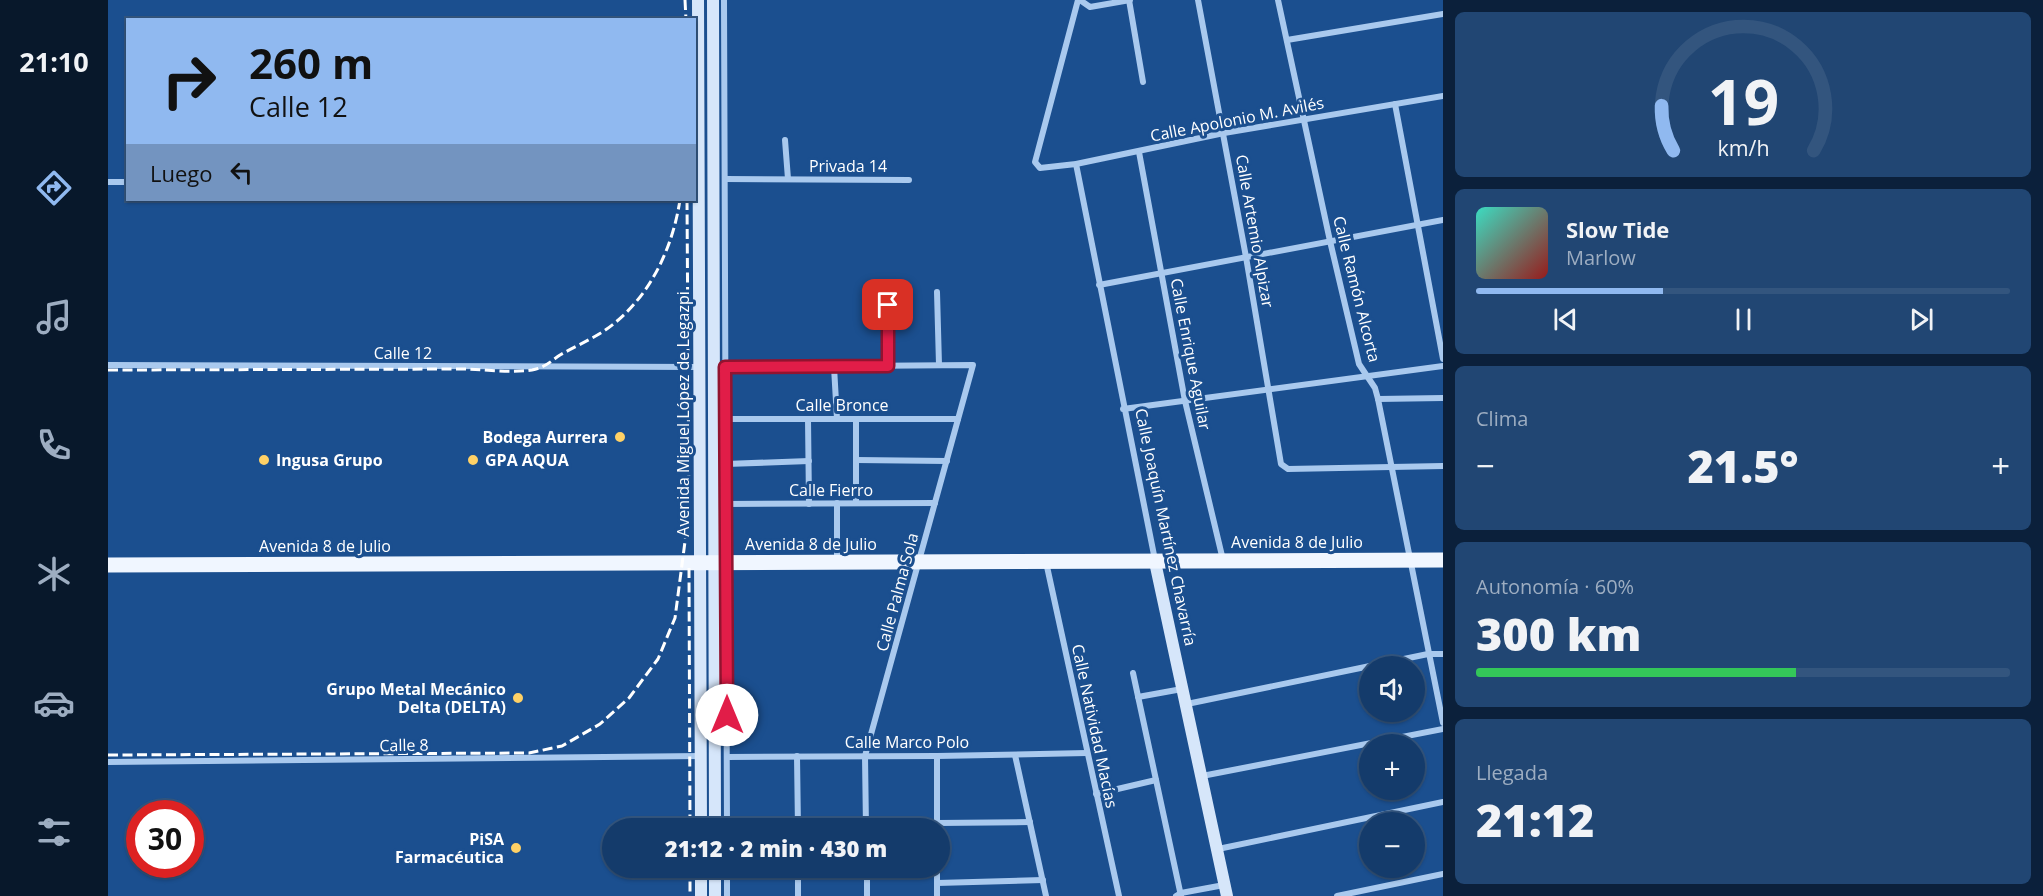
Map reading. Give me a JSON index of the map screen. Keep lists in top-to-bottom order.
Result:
{
  "streets": {
    "main road": ["Avenida Miguel López de Legazpi", "Calle Joaquín Martínez Chavarría", "Avenida 8 de Julio"],
    "street": [
      "Calle Apolonio M. Avilés",
      "Privada 14",
      "Calle Artemio Alpizar",
      "Calle Ramón Alcorta",
      "Calle 12",
      "Calle Enrique Aguilar",
      "Calle Bronce",
      "Calle Fierro",
      "Calle Palma Sola",
      "Calle Natividad Macías",
      "Calle Marco Polo",
      "Calle 8"
    ]
  },
  "crossings": [
    ["Calle Apolonio M. Avilés", "Calle Artemio Alpizar"],
    ["Calle Apolonio M. Avilés", "Calle Ramón Alcorta"],
    ["Calle Apolonio M. Avilés", "Calle Enrique Aguilar"],
    ["Calle Apolonio M. Avilés", "Calle Joaquín Martínez Chavarría"],
    ["Privada 14", "Avenida Miguel López de Legazpi"],
    ["Calle Artemio Alpizar", "Calle Ramón Alcorta"],
    ["Calle Ramón Alcorta", "Avenida 8 de Julio"],
    ["Calle 12", "Avenida Miguel López de Legazpi"],
    ["Calle Enrique Aguilar", "Avenida 8 de Julio"],
    ["Calle Bronce", "Avenida Miguel López de Legazpi"],
    ["Calle Bronce", "Calle Palma Sola"],
    ["Avenida Miguel López de Legazpi", "Calle Fierro"],
    ["Avenida Miguel López de Legazpi", "Avenida 8 de Julio"],
    ["Avenida Miguel López de Legazpi", "Calle Marco Polo"],
    ["Avenida Miguel López de Legazpi", "Calle 8"],
    ["Calle Fierro", "Calle Palma Sola"],
    ["Calle Joaquín Martínez Chavarría", "Avenida 8 de Julio"],
    ["Avenida 8 de Julio", "Calle Palma Sola"],
    ["Avenida 8 de Julio", "Calle Natividad Macías"],
    ["Calle Palma Sola", "Calle Marco Polo"],
    ["Calle Natividad Macías", "Calle Marco Polo"]
  ],
  "places": [
    "Bodega Aurrera",
    "Ingusa Grupo",
    "GPA AQUA",
    "Grupo Metal Mecánico Delta (DELTA)",
    "PiSA Farmacéutica"
  ],
  "page": {
    "tabs": "21:10",
    "turn": ["260 m", "Calle 12"],
    "then": "Luego",
    "song": ["Slow Tide", "Marlow"],
    "tile": [
      "Clima",
      ["Autonomía · 60%", "300 km"],
      ["Llegada", "21:12"]
    ],
    "heat": ["−", "21.5°", "+"],
    "map_buttons": ["+", "−"],
    "limit": "30",
    "trip": "21:12 · 2 min · 430 m",
    "gauge": ["19", "km/h"]
  }
}
